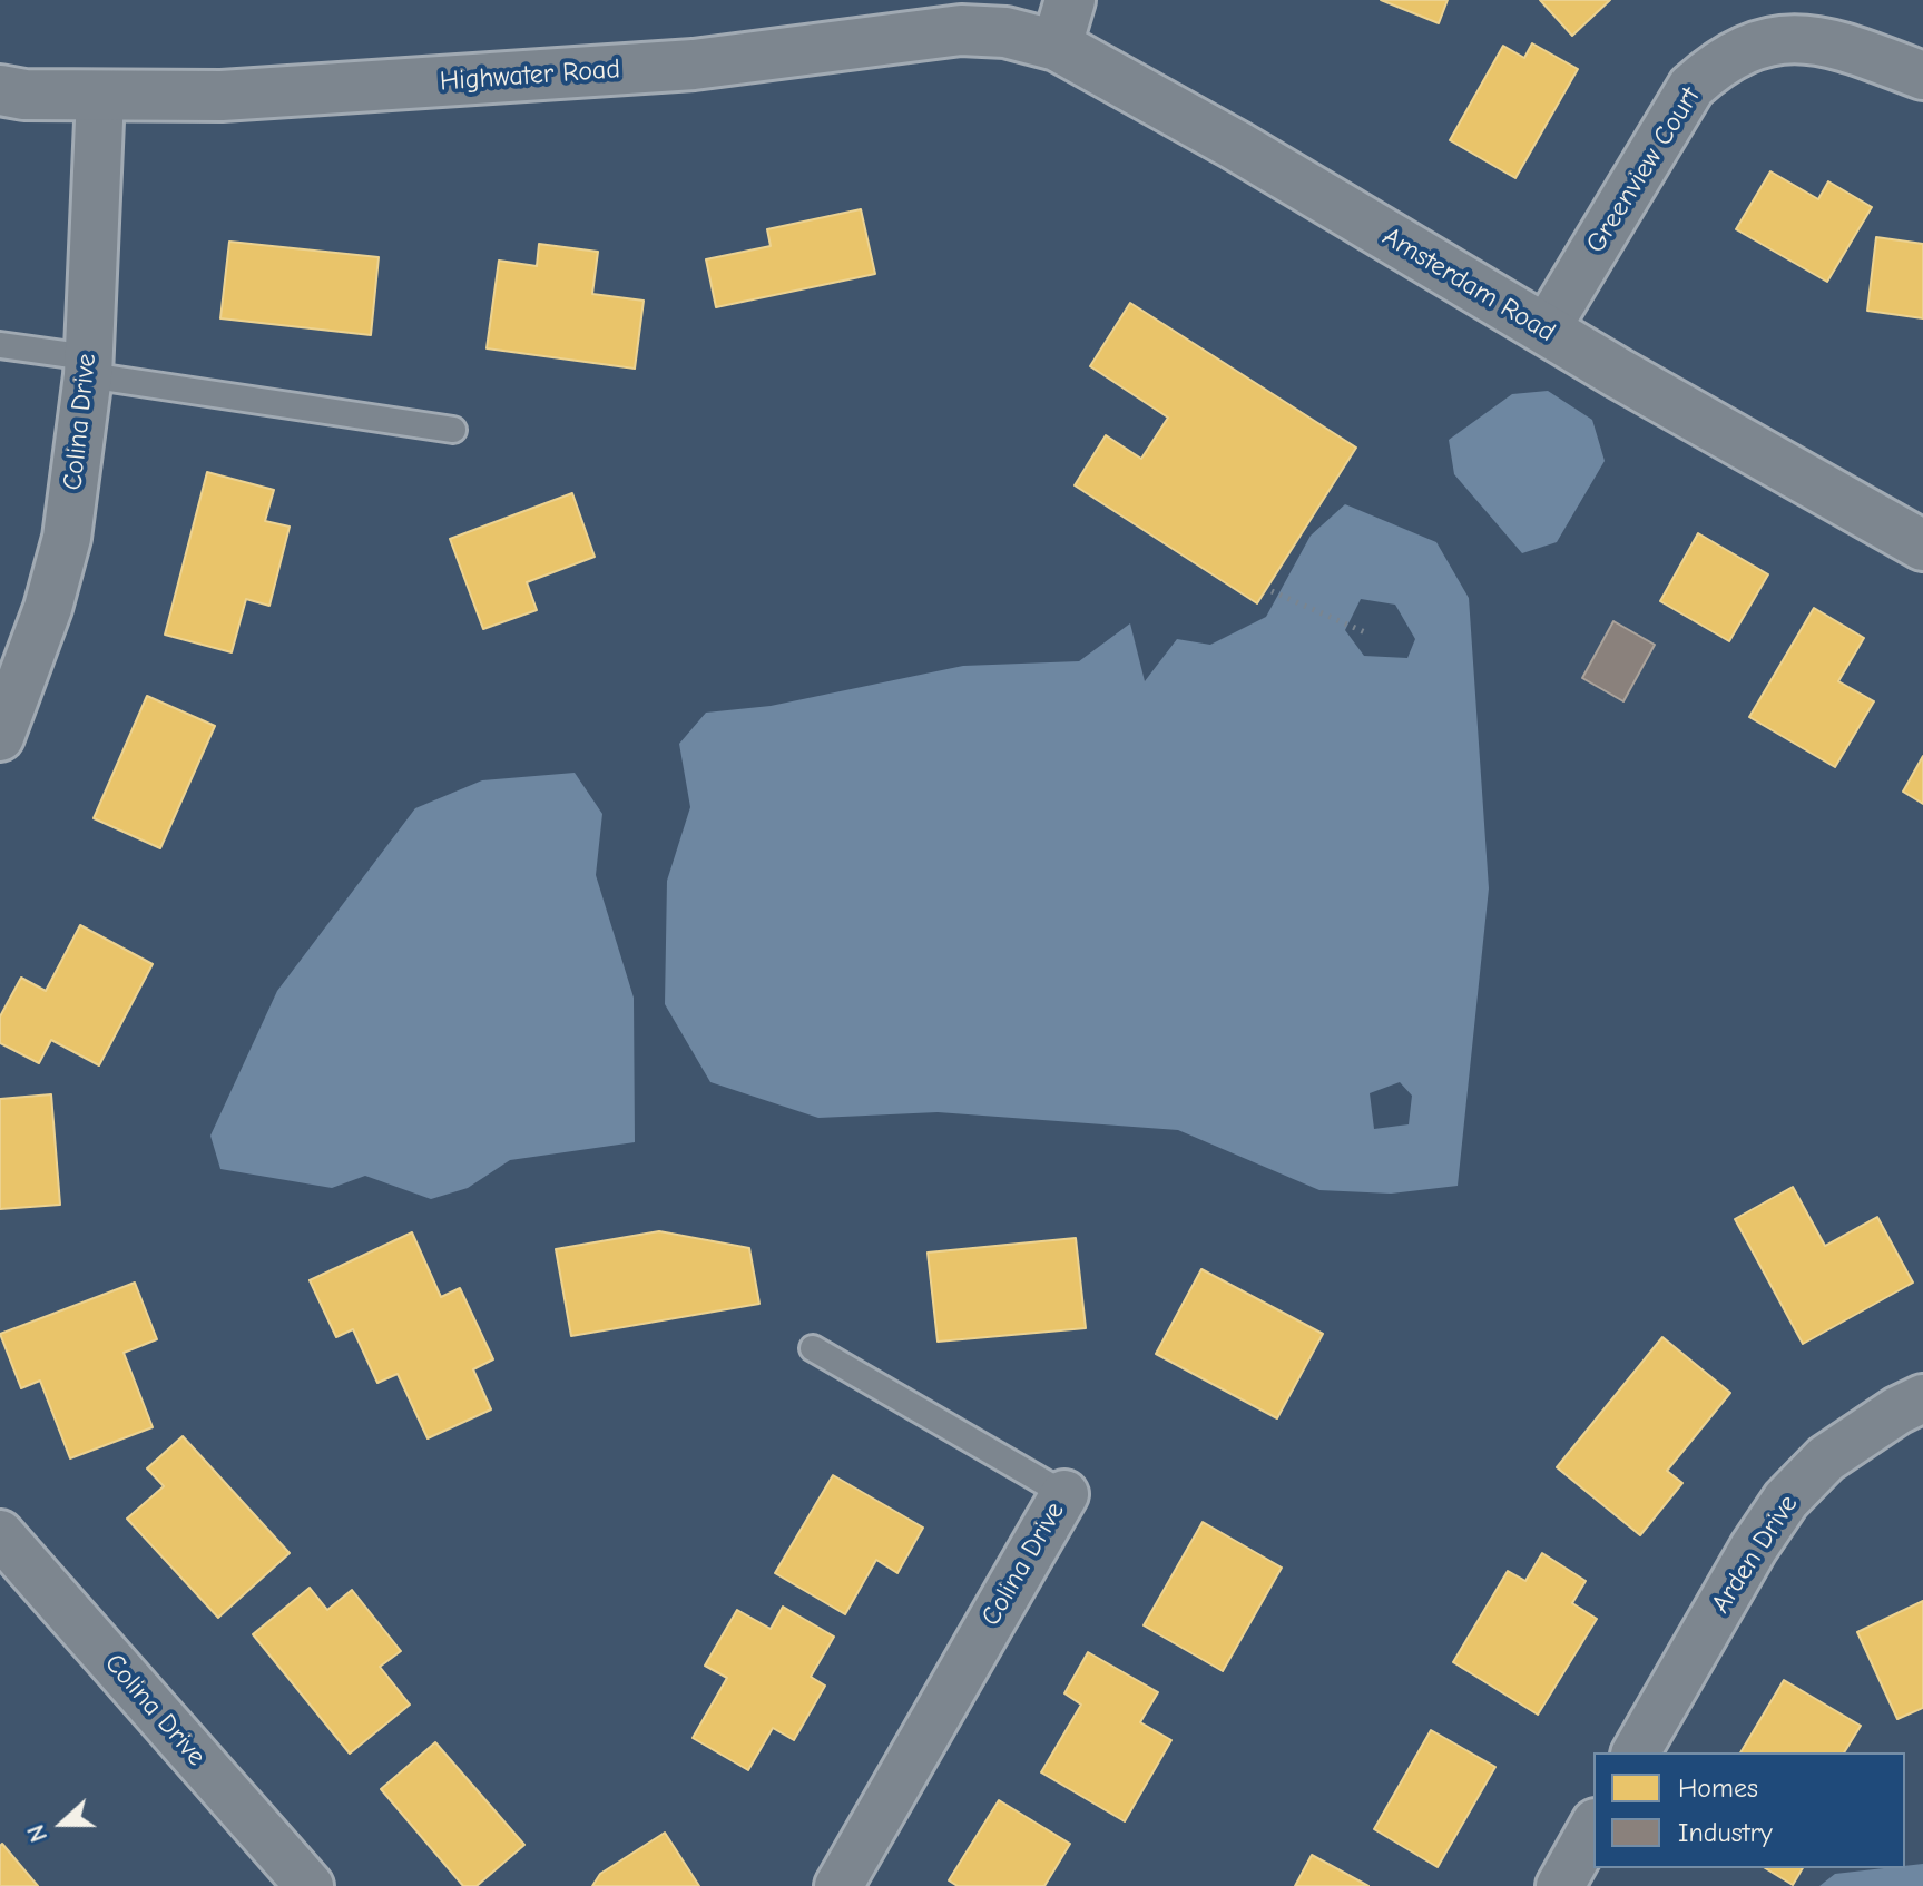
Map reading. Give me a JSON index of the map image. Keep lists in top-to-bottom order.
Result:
{
  "streets": {
    "street": [
      "Highwater Road",
      "Greenview Court",
      "Amsterdam Road",
      "Colina Drive",
      "Arden Drive"
    ]
  },
  "crossings": [
    ["Highwater Road", "Amsterdam Road"],
    ["Highwater Road", "Colina Drive"],
    ["Greenview Court", "Amsterdam Road"]
  ],
  "legend": ["Homes", "Industry"],
  "north": "left"
}
